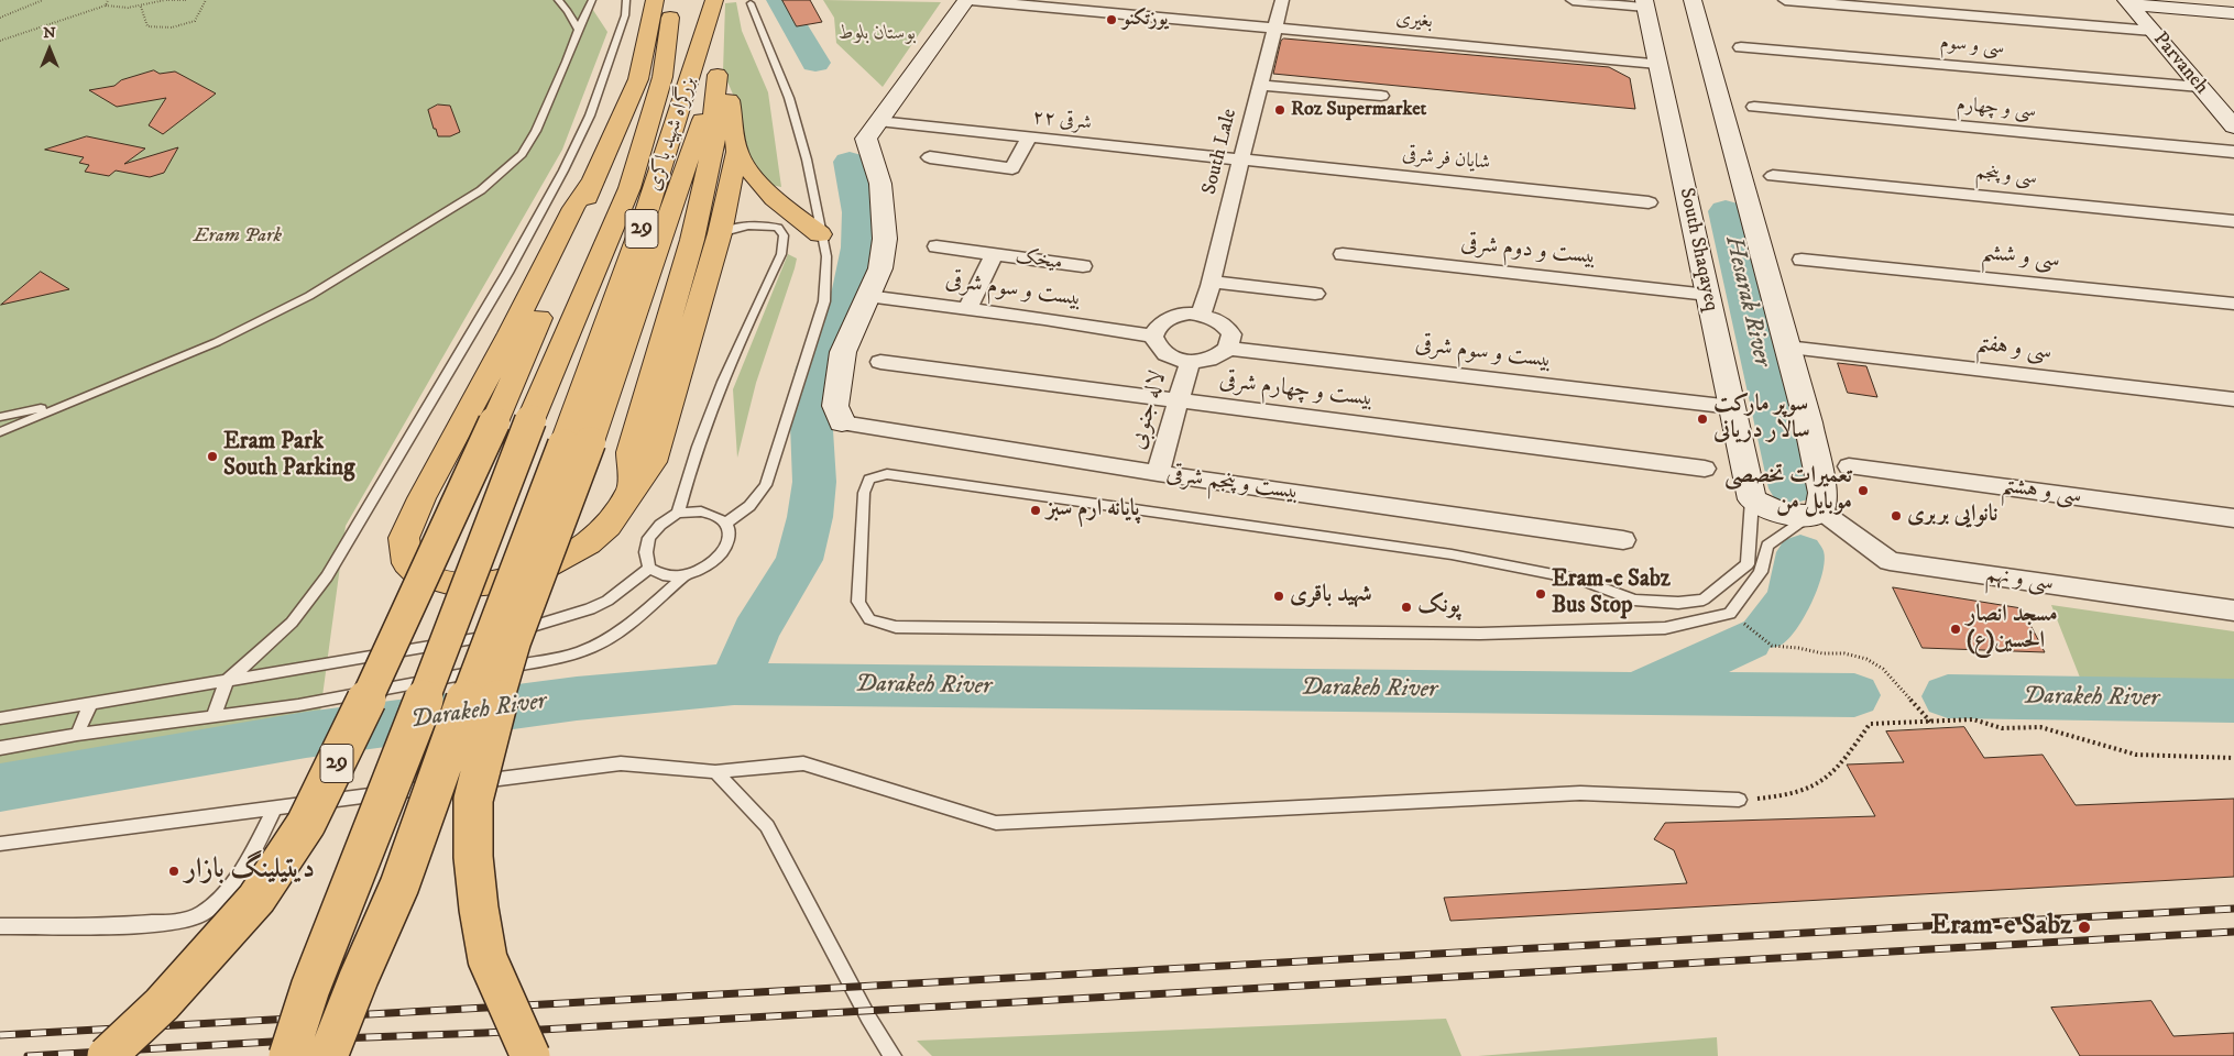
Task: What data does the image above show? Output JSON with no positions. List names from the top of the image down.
{
  "streets": {
    "highway": ["بزرگراه شهید باکری", "29"],
    "main road": ["Parvaneh", "South Shaqayeq"],
    "street": [
      "بغیری",
      "سی و سوم",
      "سی و چهارم",
      "۲۲ شرقی",
      "South Lale",
      "شایان فر شرقی",
      "سی و پنجم",
      "بیست و دوم شرقی",
      "سی و ششم",
      "میخک",
      "بیست و سوم شرقی",
      "سی و هفتم",
      "بیست و چهارم شرقی",
      "لاله جنوبی",
      "بیست و پنجم شرقی",
      "سی و هشتم",
      "سی و نهم"
    ]
  },
  "crossings": [
    ["بغیری", "South Lale"],
    ["بغیری", "South Shaqayeq"],
    ["سی و سوم", "Parvaneh"],
    ["۲۲ شرقی", "South Lale"],
    ["۲۲ شرقی", "شایان فر شرقی"],
    ["بزرگراه شهید باکری", "29"],
    ["South Lale", "شایان فر شرقی"],
    ["South Lale", "بیست و سوم شرقی"],
    ["South Lale", "لاله جنوبی"],
    ["South Shaqayeq", "بیست و دوم شرقی"],
    ["South Shaqayeq", "بیست و سوم شرقی"],
    ["میخک", "بیست و سوم شرقی"],
    ["بیست و سوم شرقی", "لاله جنوبی"],
    ["بیست و چهارم شرقی", "لاله جنوبی"],
    ["لاله جنوبی", "بیست و پنجم شرقی"]
  ],
  "water": ["Hesarak River", "Darakeh River"],
  "parks": ["بوستان بلوط", "Eram Park"],
  "places": [
    "یوزتکنو",
    "Roz Supermarket",
    "سوپر مارکت سالار دریانی",
    "Eram Park South Parking",
    "تعمیرات تخصصی موبایل من",
    "پایانه ارم سبز",
    "نانوایی بربری",
    "Eram-e Sabz Bus Stop",
    "شهید باقری",
    "پونک",
    "مسجد انصار الحسین(ع)",
    "دیتیلینگ بازار",
    "Eram-e Sabz"
  ],
  "north": "top"
}
